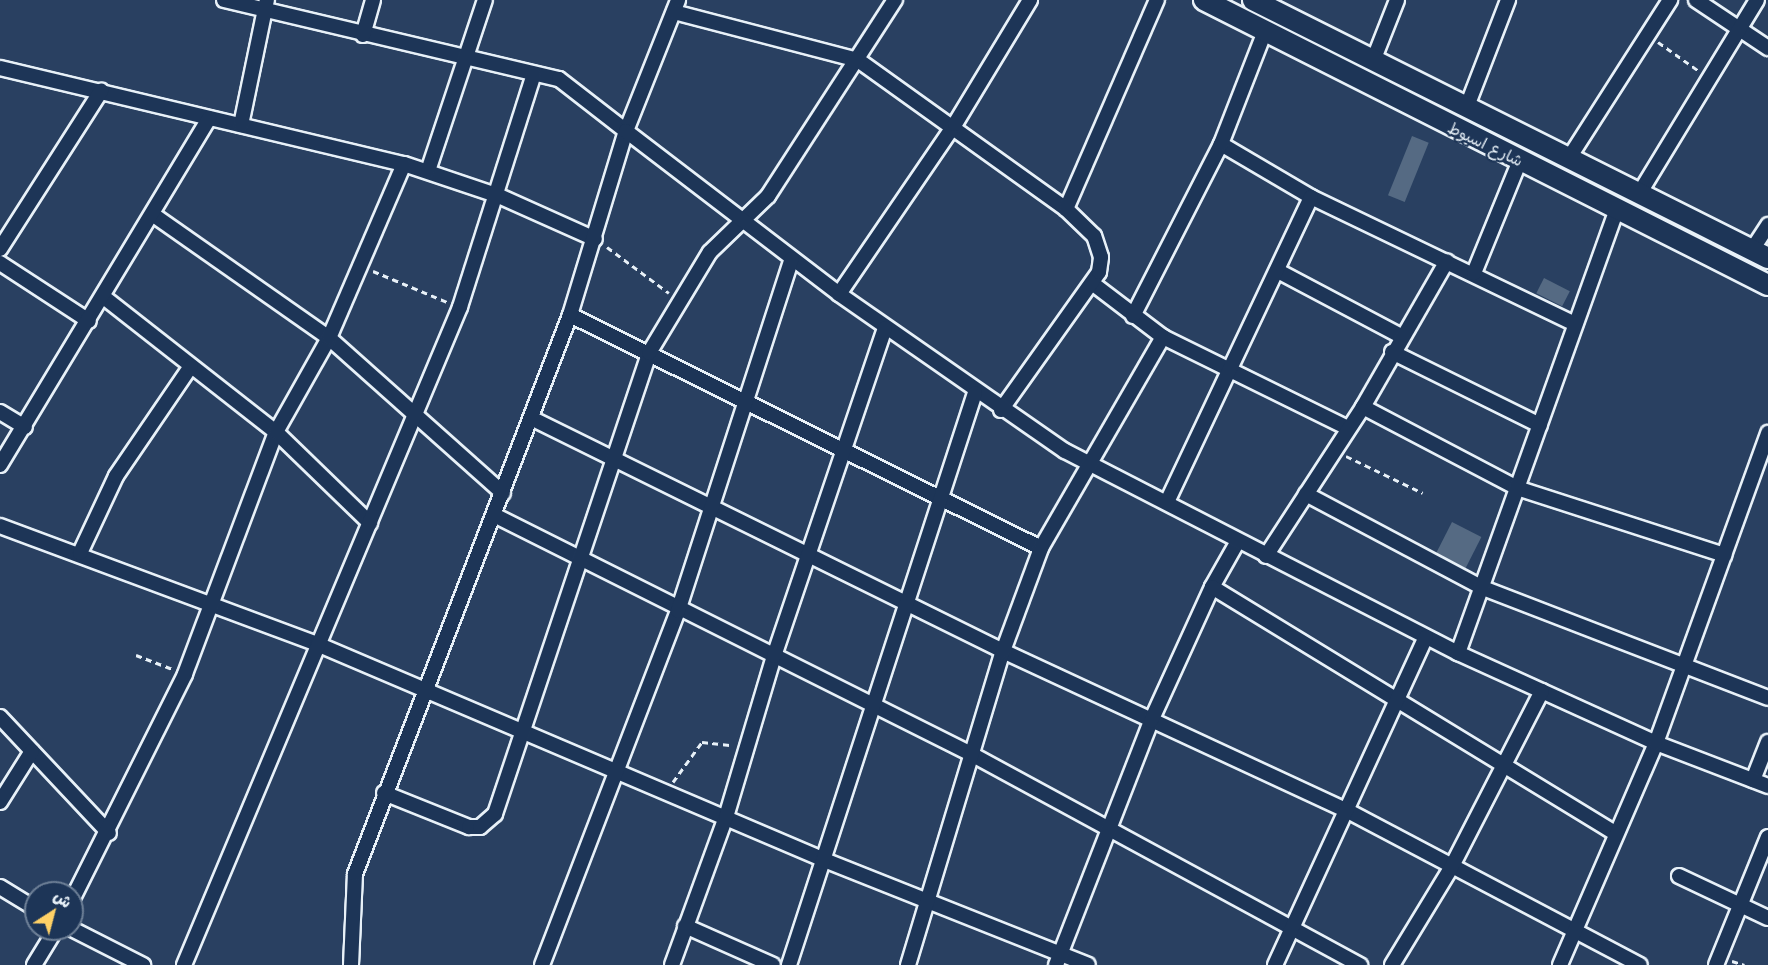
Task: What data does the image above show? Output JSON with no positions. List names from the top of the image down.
{
  "streets": {
    "street": ["شارع اسيوط"]
  },
  "north": "top right"
}
